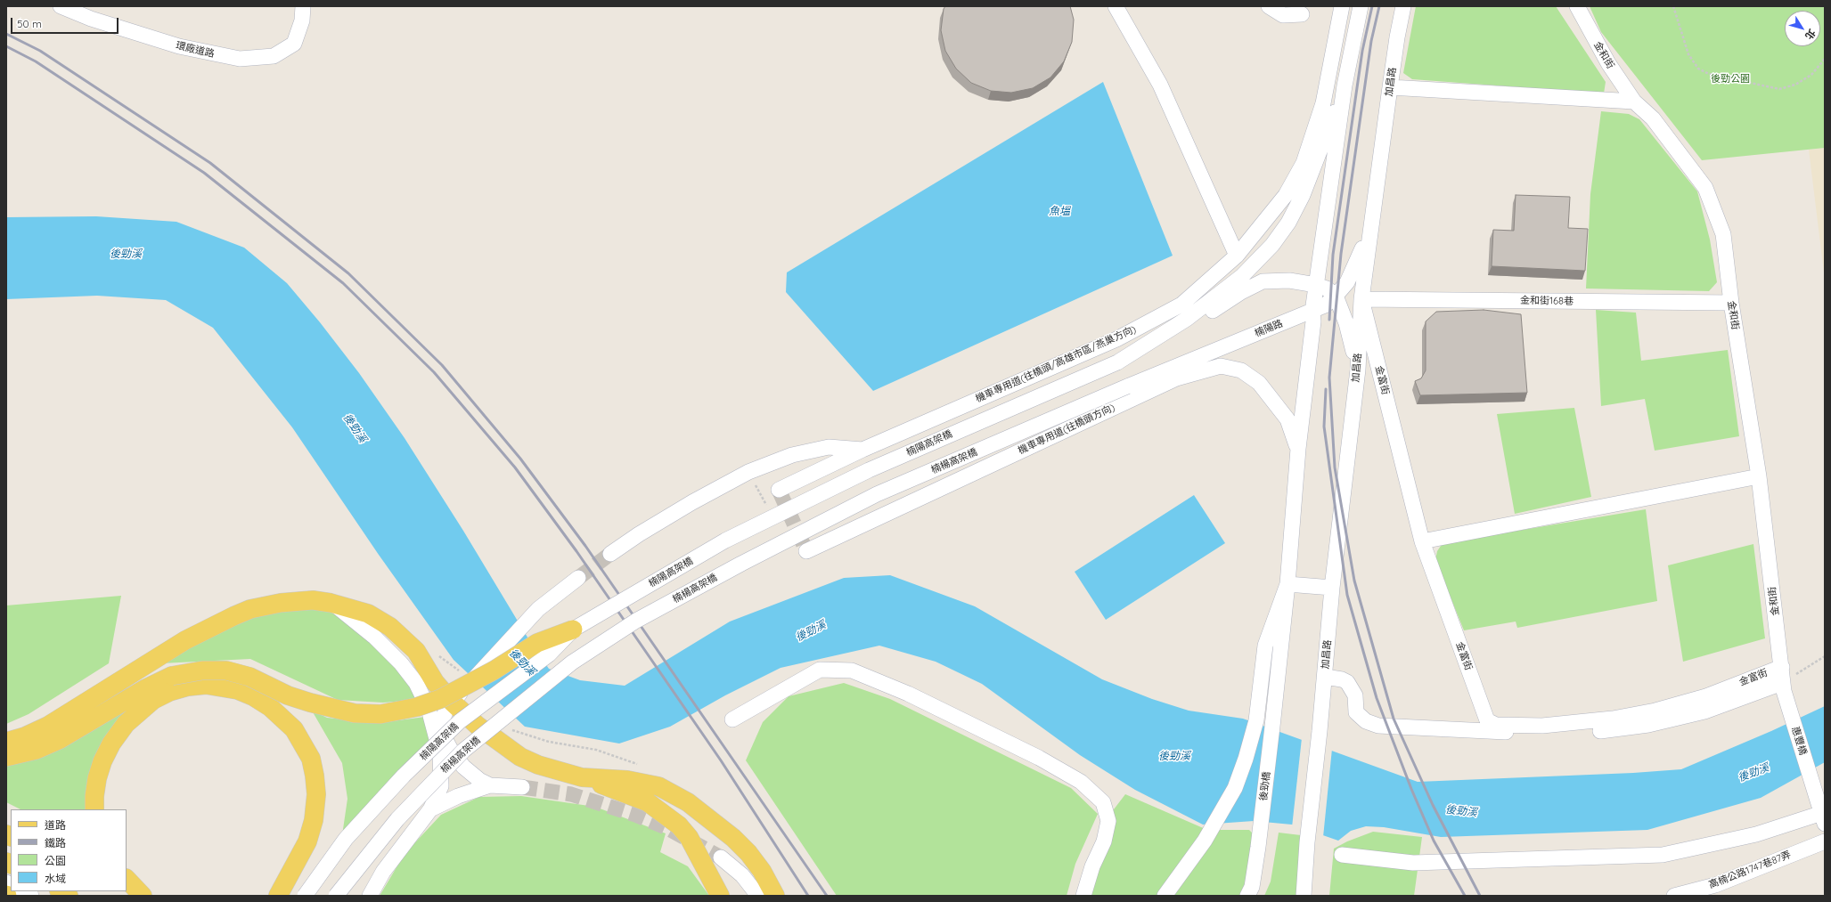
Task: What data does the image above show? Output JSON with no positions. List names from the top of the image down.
{
  "streets": {
    "street": [
      "環廠道路",
      "金和街",
      "加昌路",
      "金和街168巷",
      "楠陽路",
      "機車專用道(往橋頭/高雄市區/燕巢方向)",
      "金富街",
      "機車專用道(往橋頭方向)",
      "楠陽高架橋",
      "楠楊高架橋",
      "惠豐橋",
      "後勁橋",
      "高楠公路1747巷87弄"
    ]
  },
  "crossings": [
    ["金和街", "金和街168巷"],
    ["金和街", "金富街"],
    ["金和街", "惠豐橋"],
    ["加昌路", "金和街168巷"],
    ["加昌路", "楠陽路"],
    ["加昌路", "金富街"],
    ["金和街168巷", "金富街"],
    ["楠陽路", "楠楊高架橋"],
    ["金富街", "惠豐橋"]
  ],
  "water": ["魚塭", "後勁溪"],
  "parks": ["後勁公園"],
  "legend": [
    "道路",
    "鐵路",
    "公園",
    "水域"
  ],
  "scale_bar": "50 m",
  "north": "bottom right"
}
